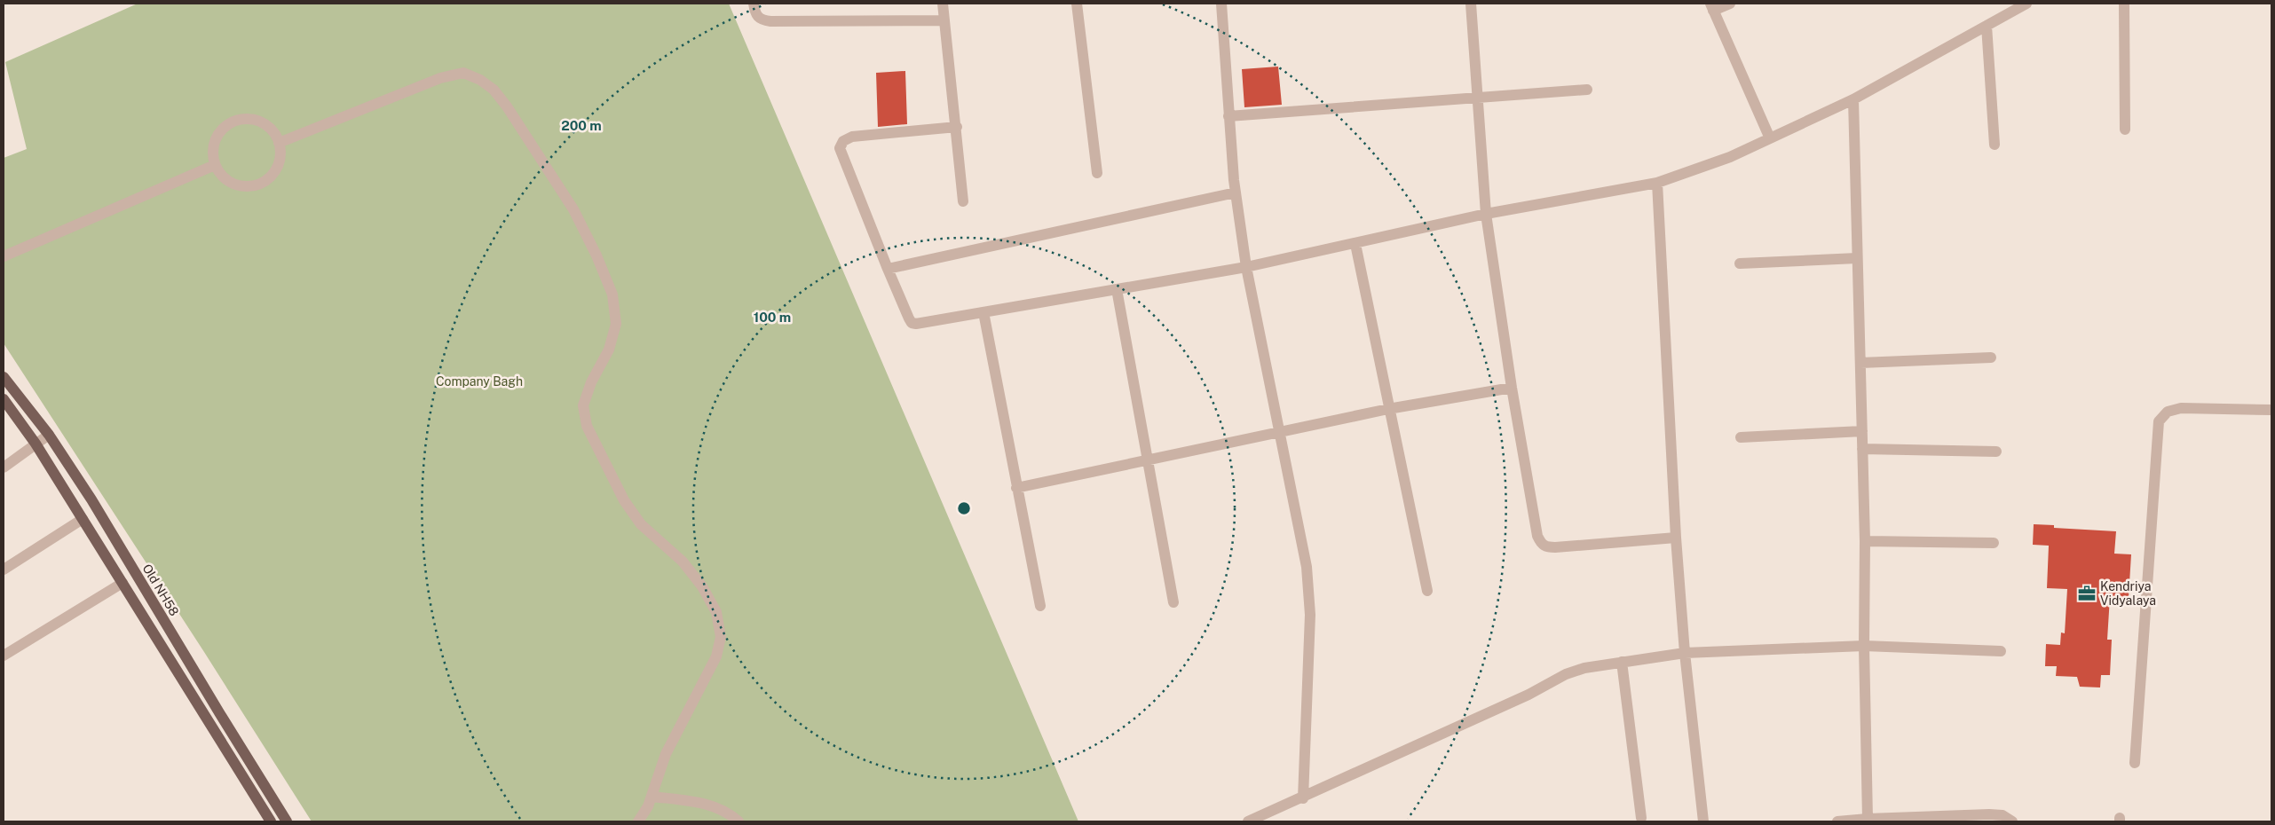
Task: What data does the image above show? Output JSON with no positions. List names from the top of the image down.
{
  "streets": {
    "main road": ["Old NH58"]
  },
  "parks": ["Company Bagh"],
  "places": {
    "office": ["Kendriya Vidyalaya"]
  },
  "rings": ["200 m", "100 m"]
}
